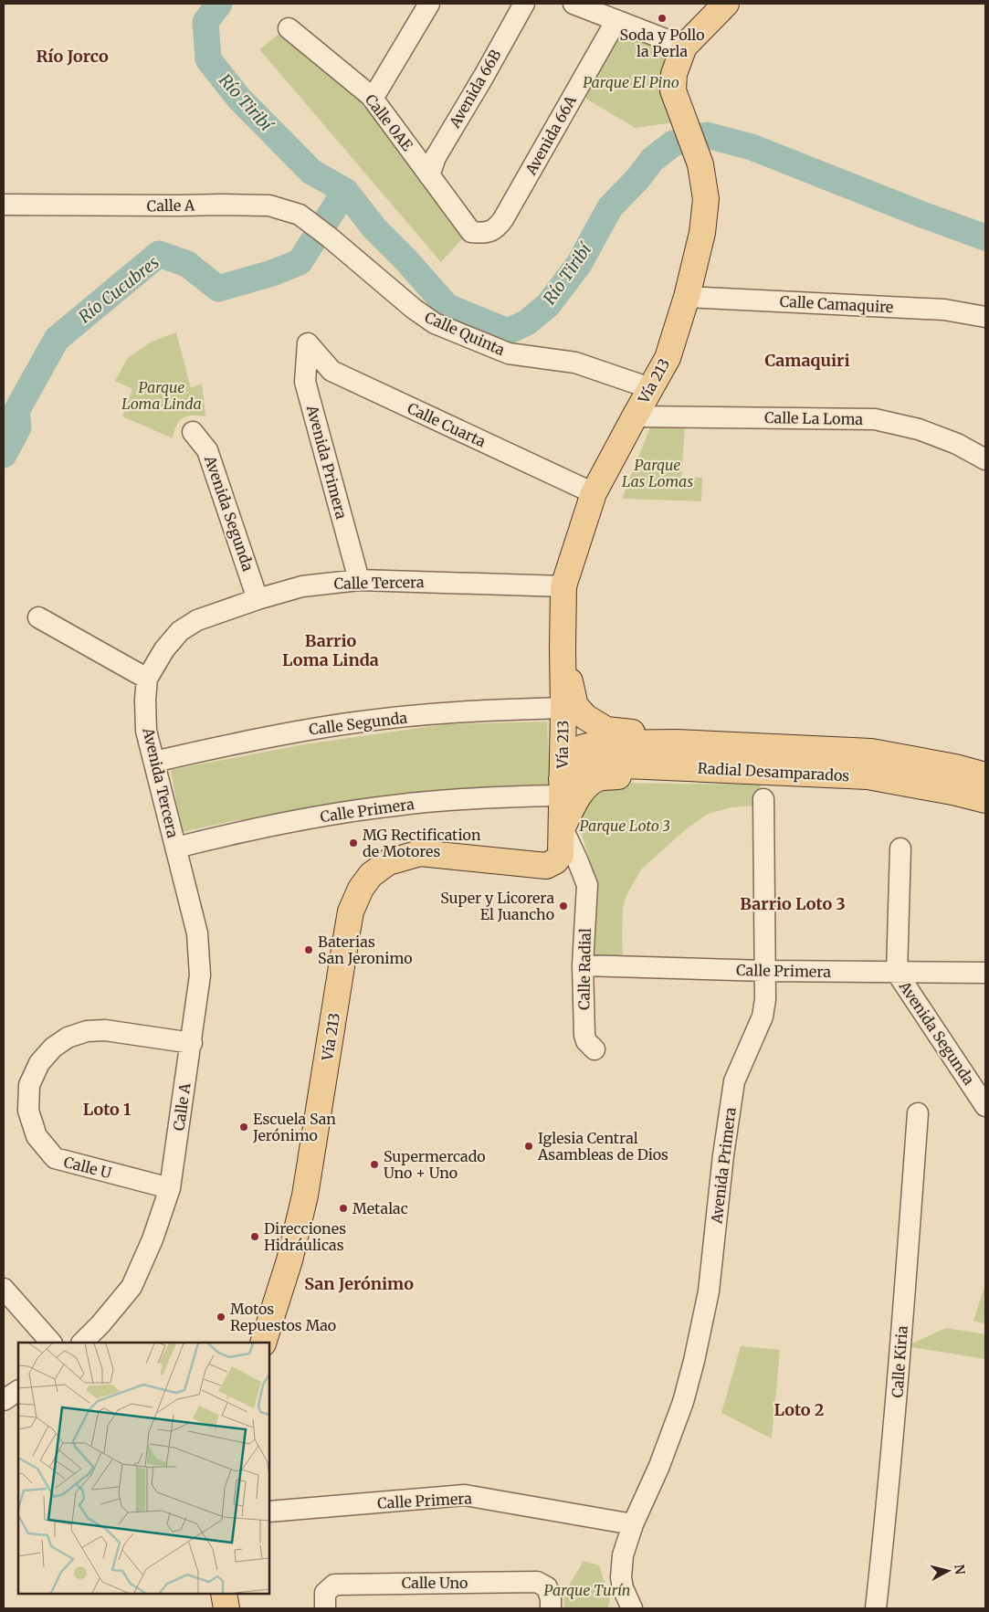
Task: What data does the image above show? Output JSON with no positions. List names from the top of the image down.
{
  "streets": {
    "main road": ["Vía 213", "Radial Desamparados"],
    "street": [
      "Avenida 66B",
      "Calle 0AE",
      "Avenida 66A",
      "Calle A",
      "Calle Camaquire",
      "Calle Quinta",
      "Calle La Loma",
      "Calle Cuarta",
      "Avenida Primera",
      "Avenida Segunda",
      "Calle Tercera",
      "Calle Segunda",
      "Avenida Tercera",
      "Calle Primera",
      "Calle Radial",
      "Calle U",
      "Calle Kiria",
      "Calle Uno"
    ]
  },
  "crossings": [
    ["Avenida 66B", "Calle 0AE"],
    ["Calle 0AE", "Avenida 66A"],
    ["Calle A", "Calle Quinta"],
    ["Calle A", "Avenida Tercera"],
    ["Calle A", "Calle Primera"],
    ["Calle A", "Calle U"],
    ["Calle Camaquire", "Vía 213"],
    ["Calle Quinta", "Vía 213"],
    ["Vía 213", "Calle La Loma"],
    ["Vía 213", "Calle Cuarta"],
    ["Vía 213", "Calle Tercera"],
    ["Vía 213", "Calle Segunda"],
    ["Vía 213", "Radial Desamparados"],
    ["Vía 213", "Calle Primera"],
    ["Vía 213", "Calle Radial"],
    ["Calle Cuarta", "Avenida Primera"],
    ["Avenida Primera", "Calle Tercera"],
    ["Avenida Primera", "Calle Primera"],
    ["Avenida Segunda", "Calle Tercera"],
    ["Avenida Segunda", "Calle Primera"],
    ["Calle Tercera", "Avenida Tercera"],
    ["Calle Segunda", "Avenida Tercera"],
    ["Radial Desamparados", "Calle Primera"],
    ["Avenida Tercera", "Calle Primera"],
    ["Calle Primera", "Calle Radial"]
  ],
  "districts": [
    "Río Jorco",
    "Camaquiri",
    "Barrio Loma Linda",
    "Barrio Loto 3",
    "Loto 1",
    "San Jerónimo",
    "Loto 2"
  ],
  "water": ["Río Tiribí", "Río Cucubres"],
  "parks": [
    "Parque El Pino",
    "Parque Loma Linda",
    "Parque Las Lomas",
    "Parque Loto 3",
    "Parque Turín"
  ],
  "places": [
    "Soda y Pollo la Perla",
    "MG Rectification de Motores",
    "Super y Licorera El Juancho",
    "Baterias San Jeronimo",
    "Escuela San Jerónimo",
    "Iglesia Central Asambleas de Dios",
    "Supermercado Uno + Uno",
    "Metalac",
    "Direcciones Hidráulicas",
    "Motos Repuestos Mao"
  ],
  "north": "right"
}
